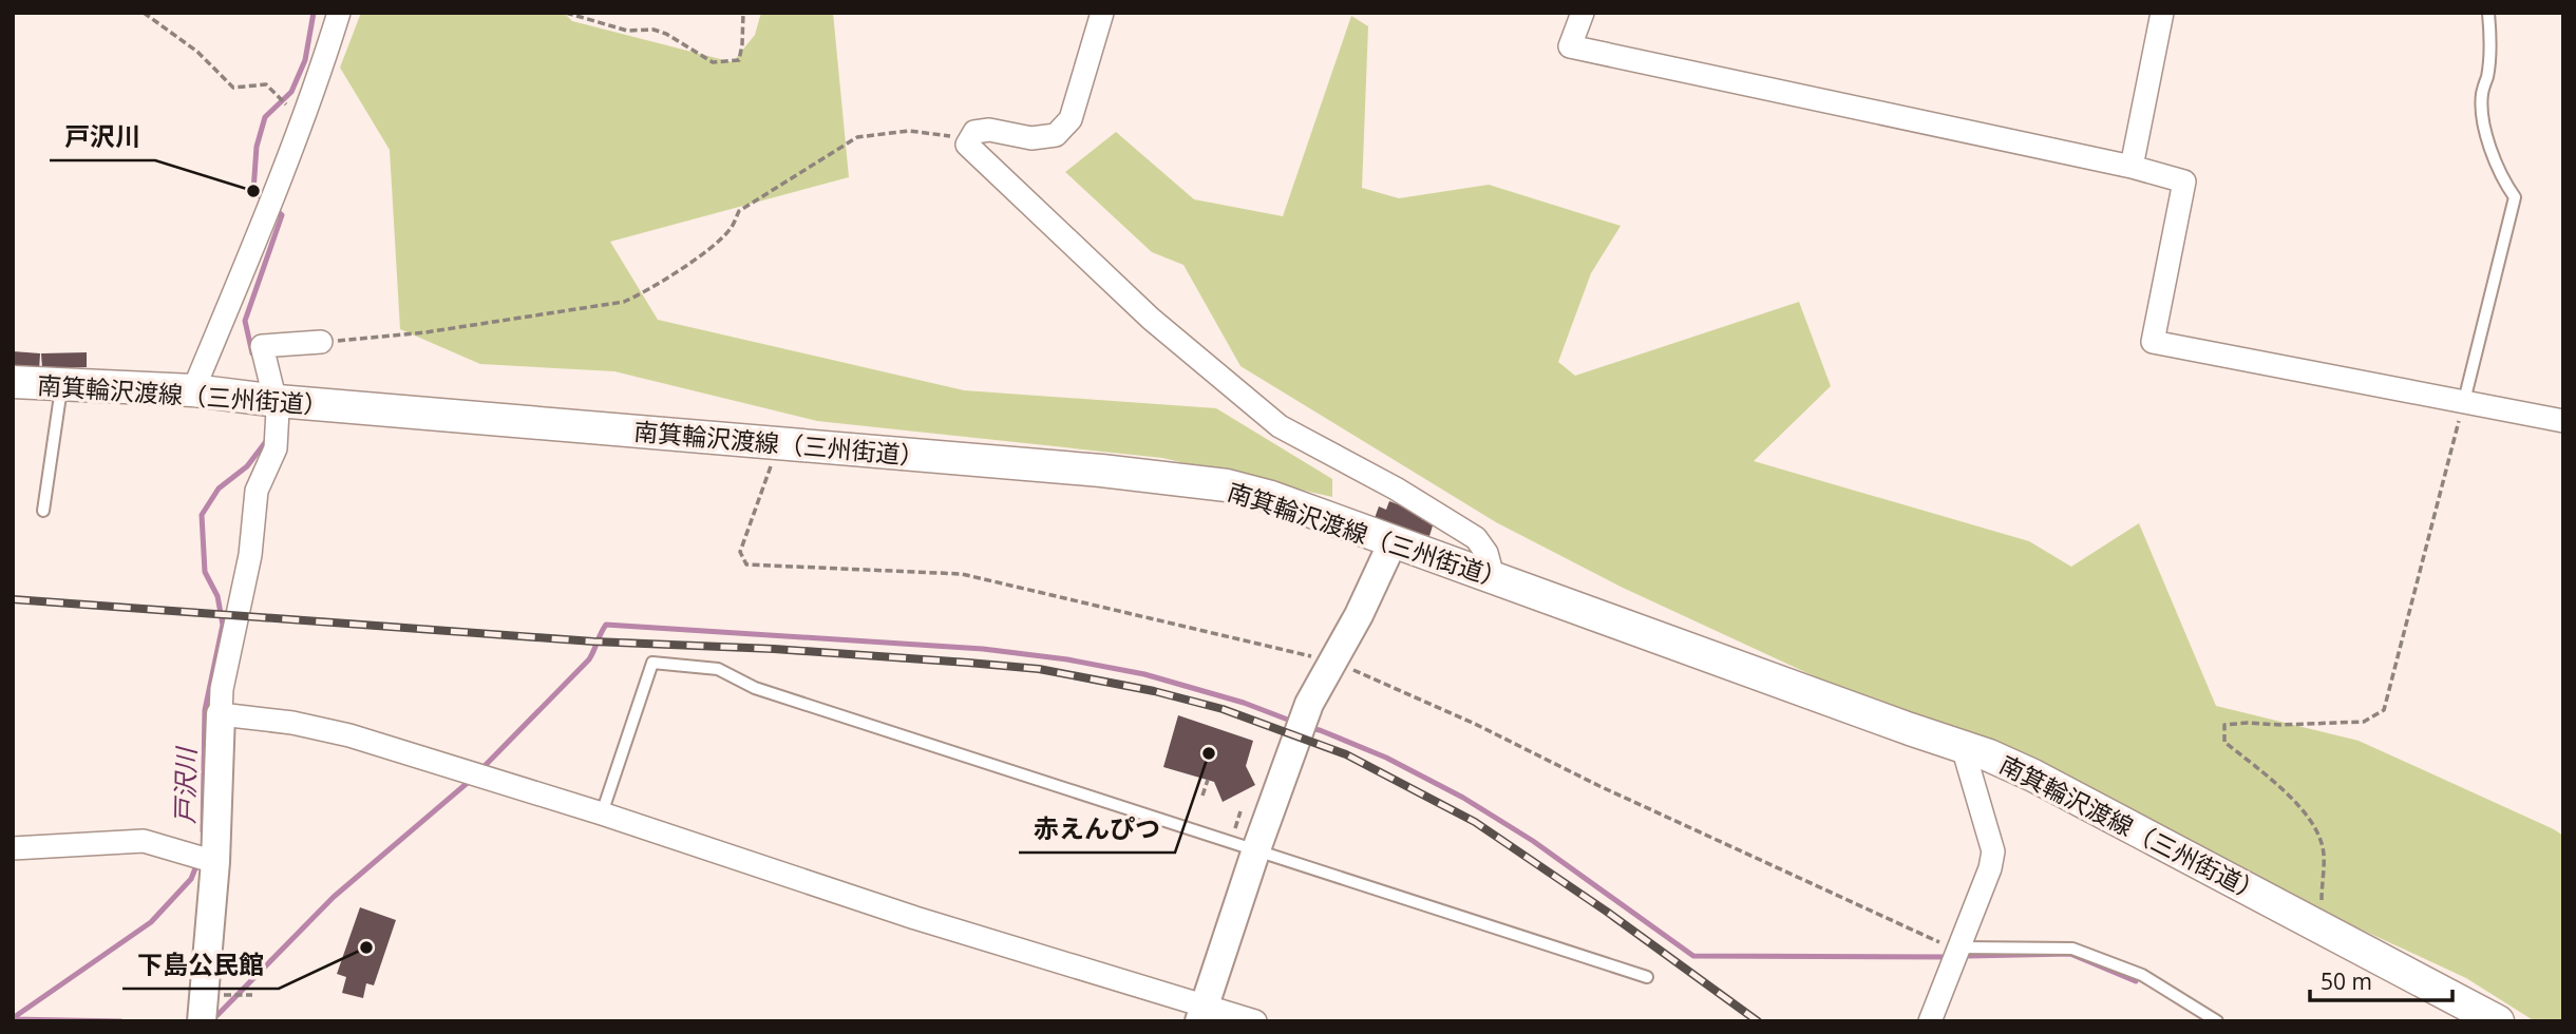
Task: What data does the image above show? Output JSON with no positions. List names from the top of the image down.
{
  "streets": {
    "main road": ["南箕輪沢渡線（三州街道）"]
  },
  "water": ["戸沢川"],
  "places": ["戸沢川", "赤えんぴつ", "下島公民館"],
  "scale_bar": "50 m"
}
